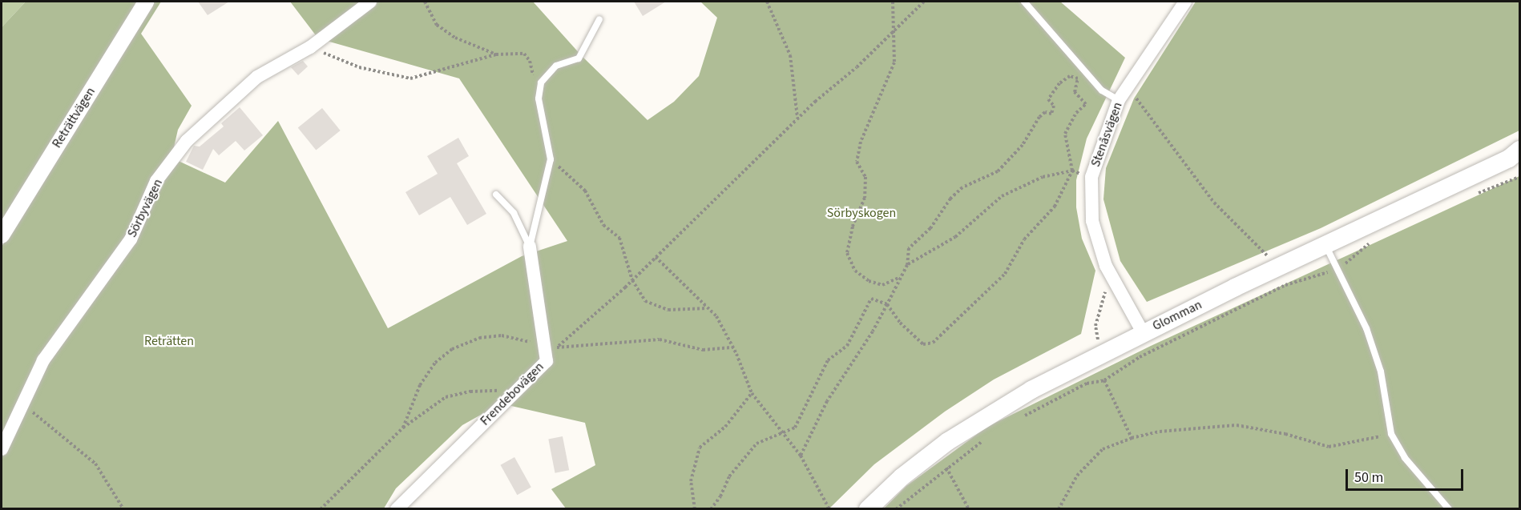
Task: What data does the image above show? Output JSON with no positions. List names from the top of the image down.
{
  "streets": {
    "main road": ["Glomman"],
    "street": [
      "Reträttvägen",
      "Stenåsvägen",
      "Sörbyvägen",
      "Frendebovägen"
    ]
  },
  "crossings": [
    ["Stenåsvägen", "Glomman"]
  ],
  "parks": ["Sörbyskogen", "Reträtten"],
  "scale_bar": "50 m"
}
